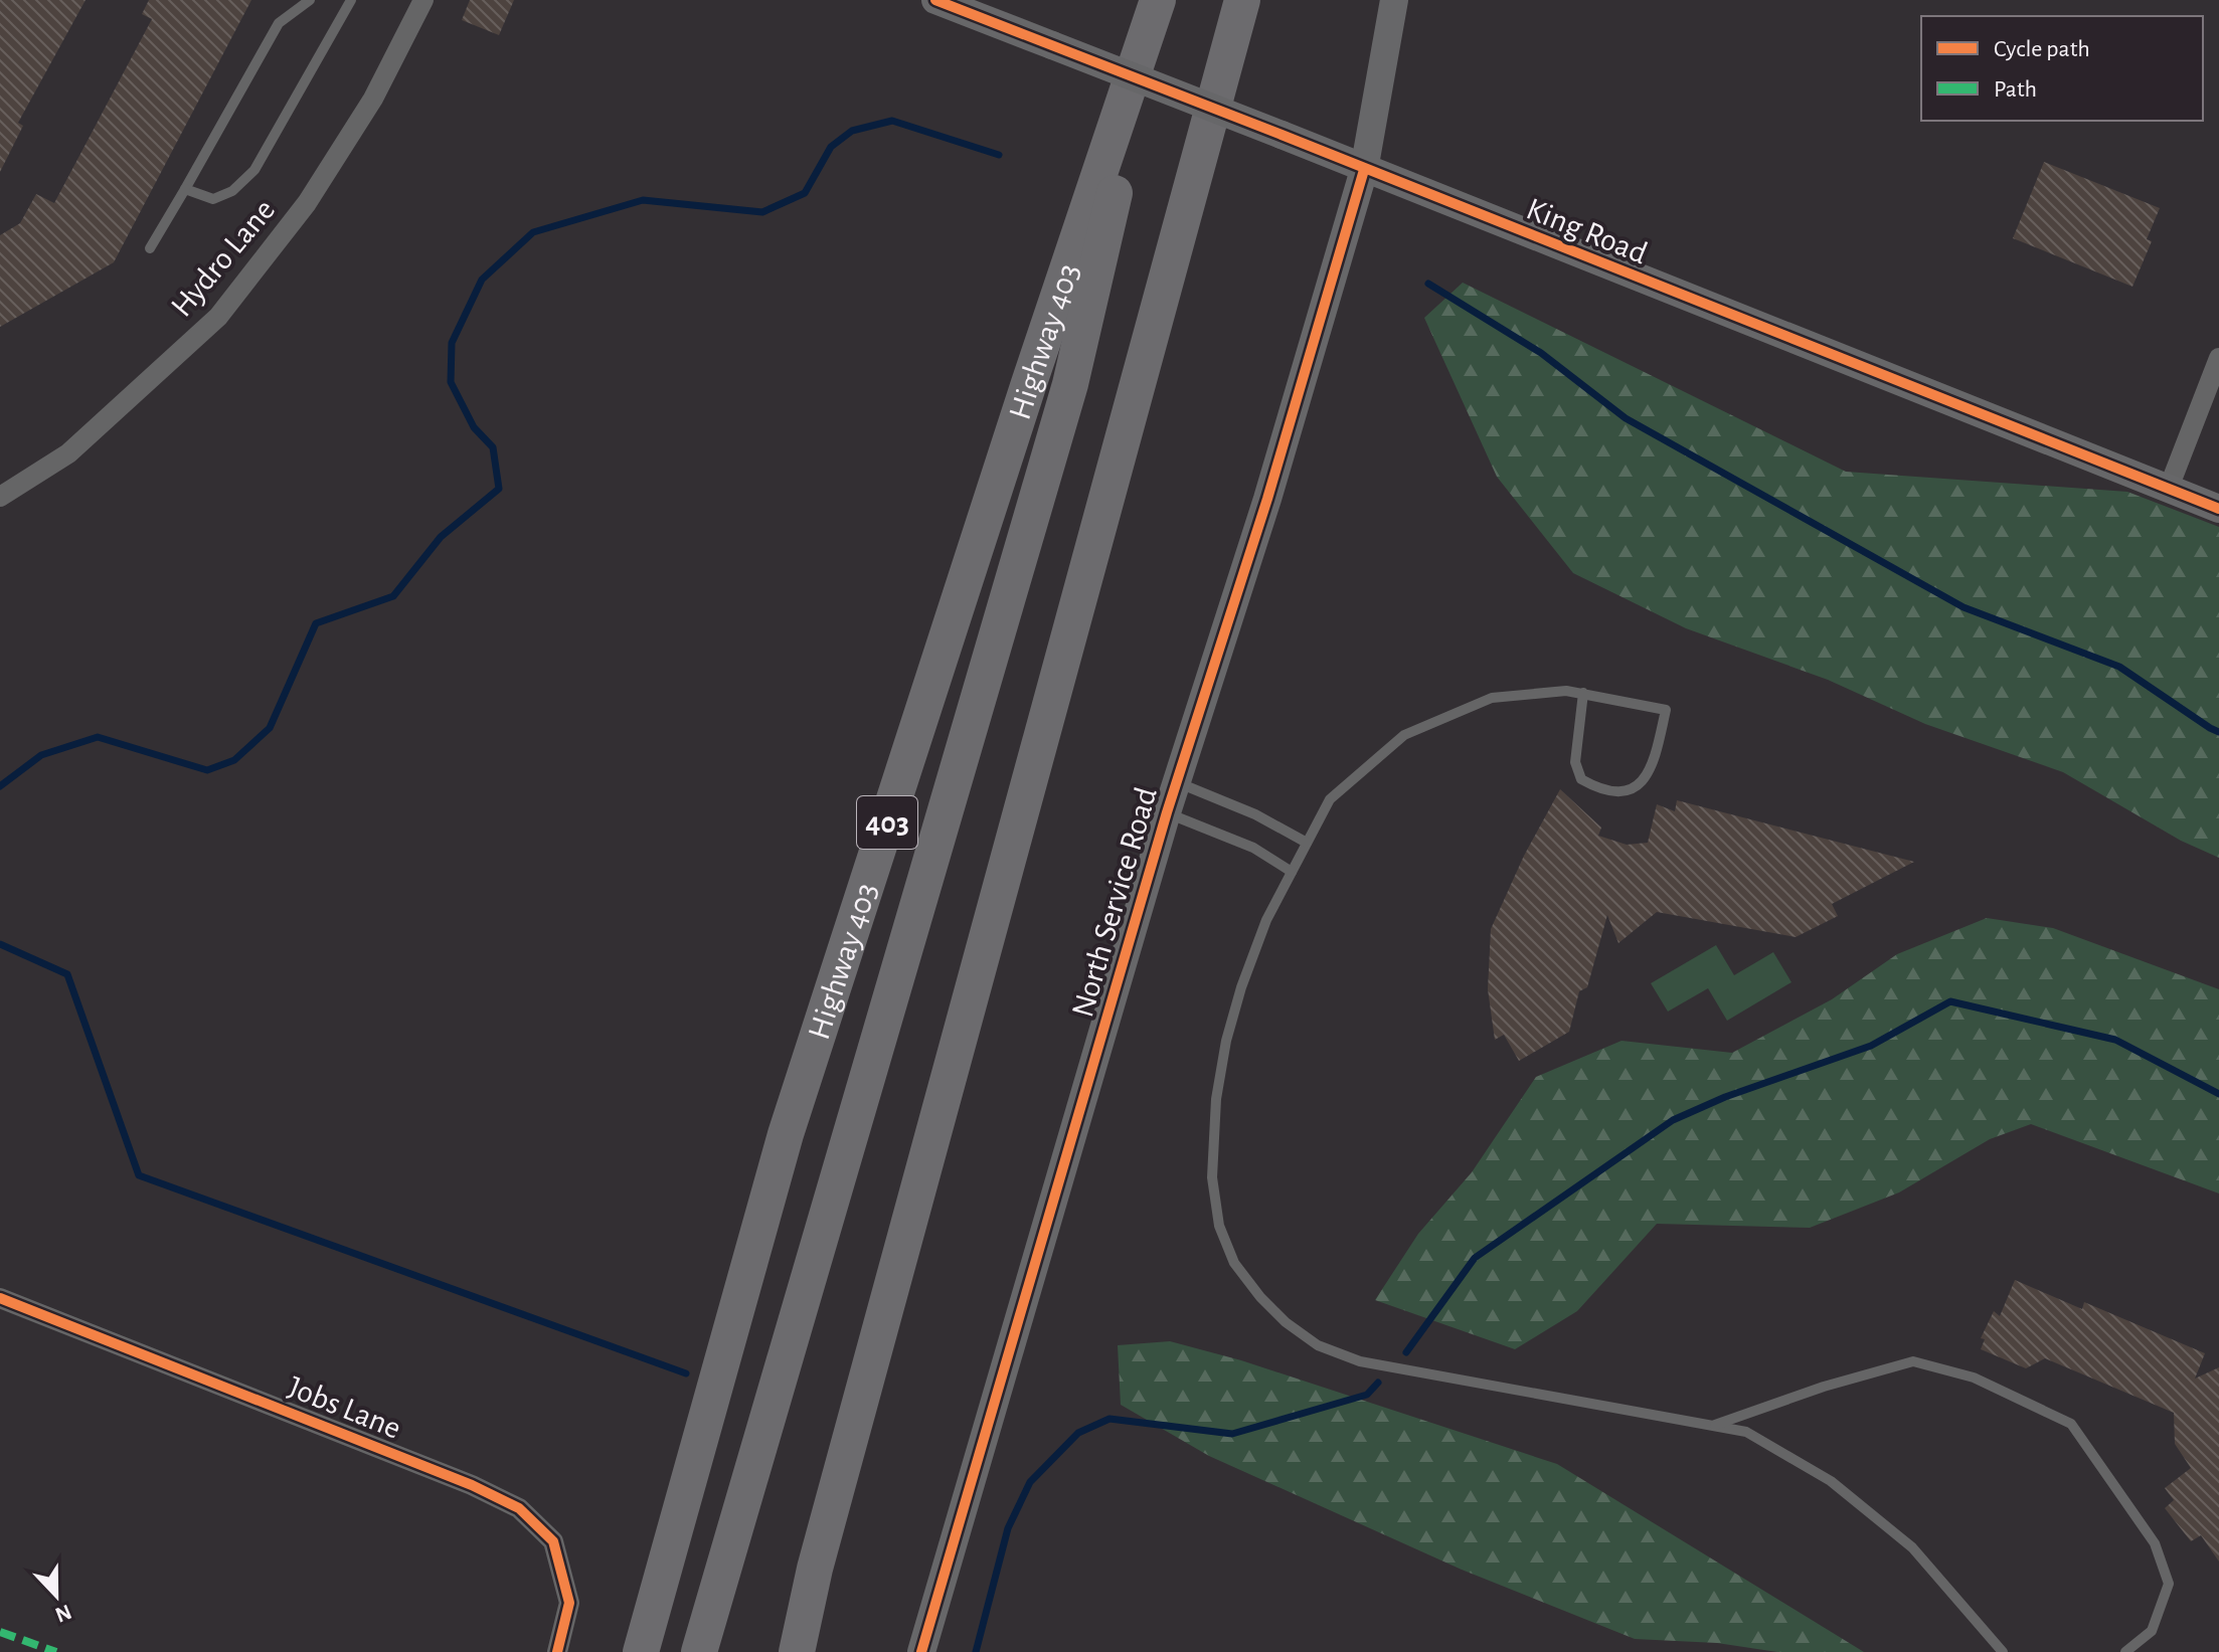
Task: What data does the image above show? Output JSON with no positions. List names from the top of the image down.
{
  "streets": {
    "highway": ["Highway 403", "403"],
    "street": [
      "King Road",
      "Hydro Lane",
      "North Service Road",
      "Jobs Lane"
    ]
  },
  "crossings": [
    ["King Road", "North Service Road"]
  ],
  "legend": ["Cycle path", "Path"],
  "north": "bottom"
}
